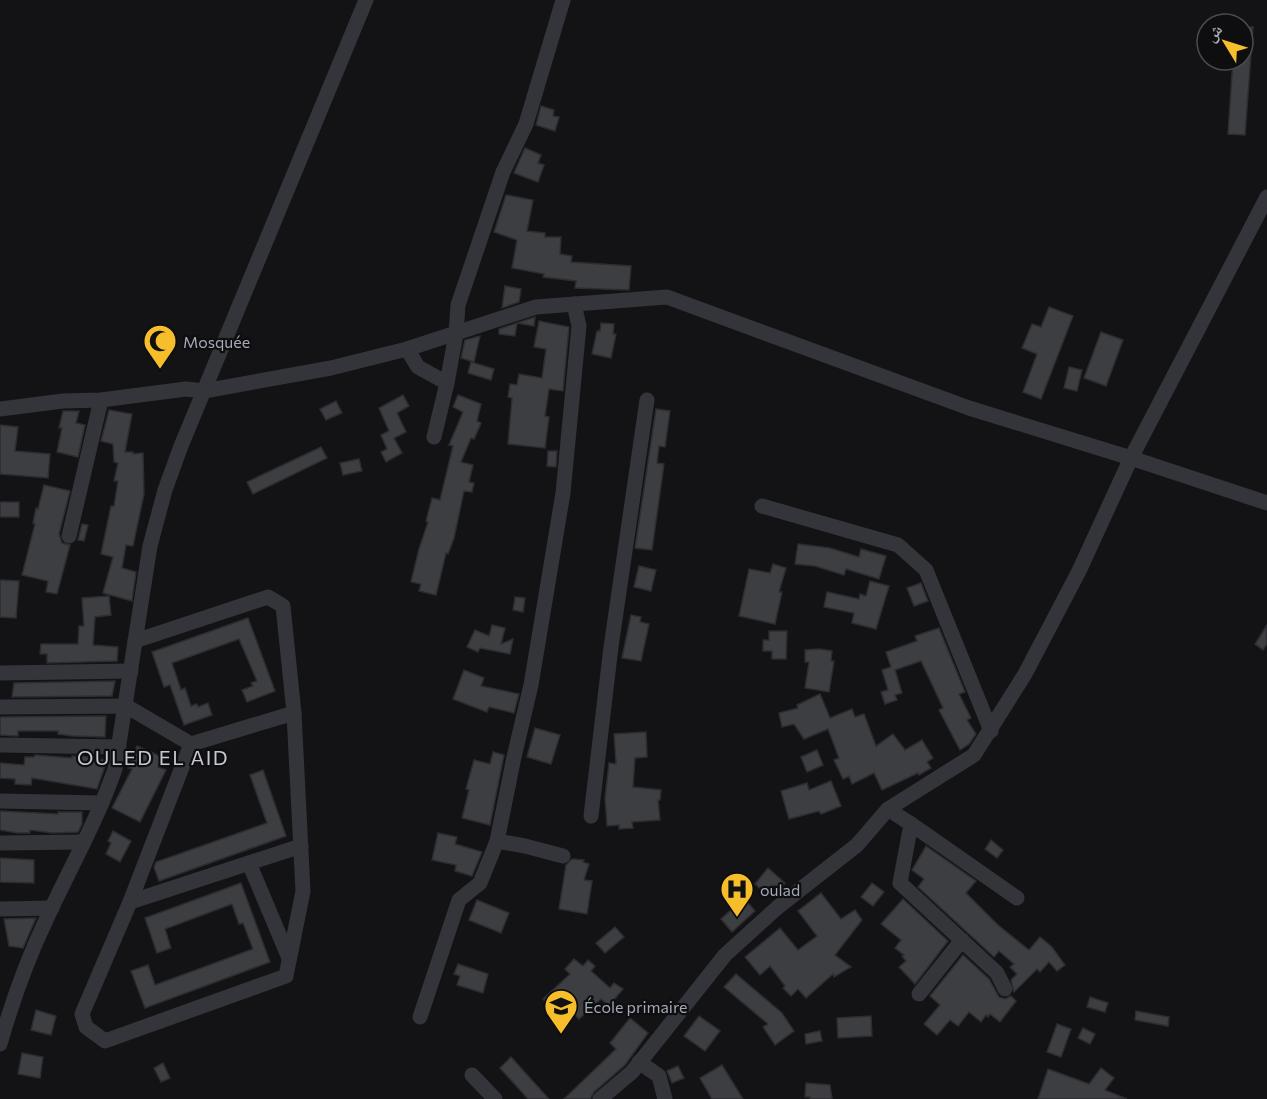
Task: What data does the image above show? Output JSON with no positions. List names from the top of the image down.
{
  "districts": ["OULED EL AID"],
  "places": {
    "mosque": ["Mosquée"],
    "hospital": ["oulad"],
    "school or university": ["École primaire"]
  },
  "north": "top left"
}
